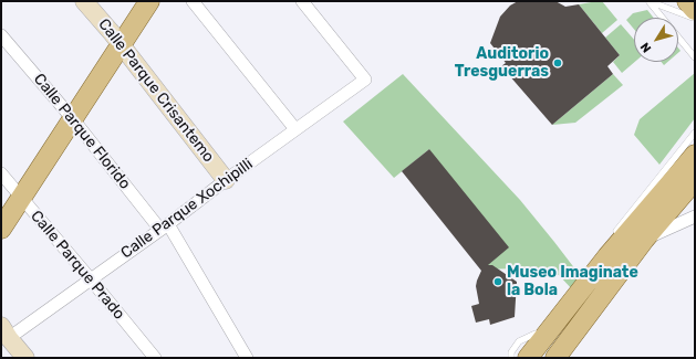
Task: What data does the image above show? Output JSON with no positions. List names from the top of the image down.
{
  "streets": {
    "main road": ["Calle Parque Crisantemo"],
    "street": ["Calle Parque Florido", "Calle Parque Xochipilli", "Calle Parque Prado"]
  },
  "crossings": [
    ["Calle Parque Crisantemo", "Calle Parque Xochipilli"],
    ["Calle Parque Florido", "Calle Parque Xochipilli"],
    ["Calle Parque Xochipilli", "Calle Parque Prado"]
  ],
  "places": ["Auditorio Tresguerras", "Museo Imaginate la Bola"],
  "north": "bottom left"
}
